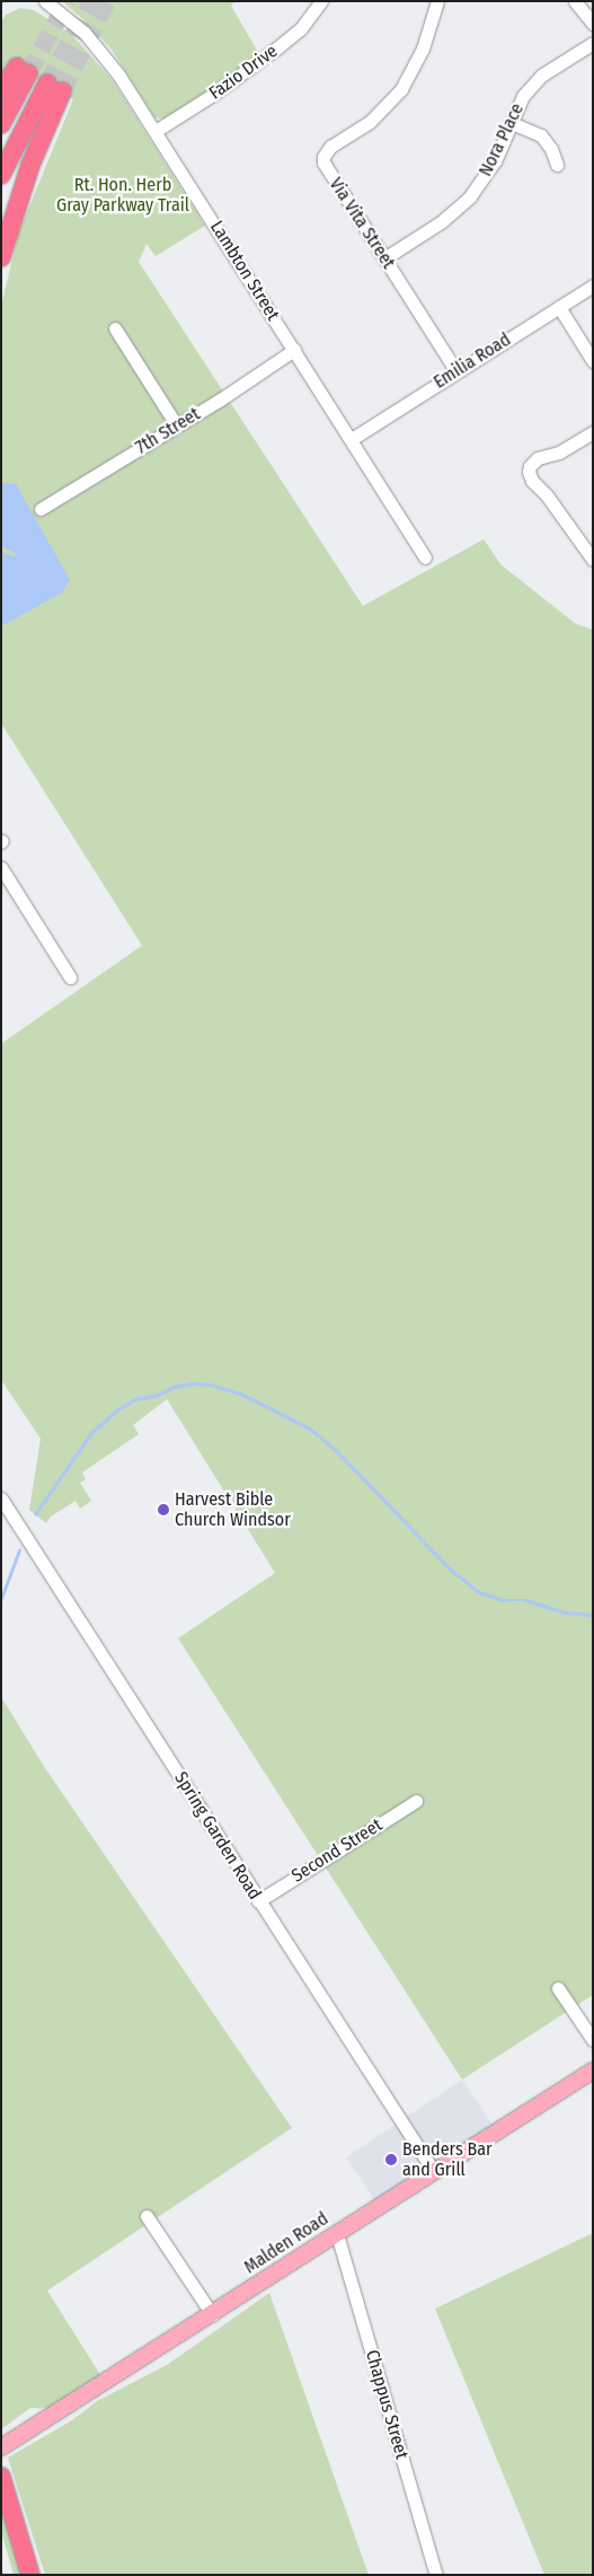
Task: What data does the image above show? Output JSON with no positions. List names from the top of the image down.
{
  "streets": {
    "main road": ["Malden Road"],
    "street": [
      "Fazio Drive",
      "Nora Place",
      "Via Vita Street",
      "Lambton Street",
      "Emilia Road",
      "7th Street",
      "Spring Garden Road",
      "Second Street",
      "Chappus Street"
    ]
  },
  "crossings": [
    ["Fazio Drive", "Lambton Street"],
    ["Nora Place", "Via Vita Street"],
    ["Via Vita Street", "Emilia Road"],
    ["Lambton Street", "Emilia Road"],
    ["Lambton Street", "7th Street"],
    ["Spring Garden Road", "Second Street"],
    ["Spring Garden Road", "Malden Road"],
    ["Malden Road", "Chappus Street"]
  ],
  "parks": ["Rt. Hon. Herb Gray Parkway Trail"],
  "places": ["Harvest Bible Church Windsor", "Benders Bar and Grill"]
}
